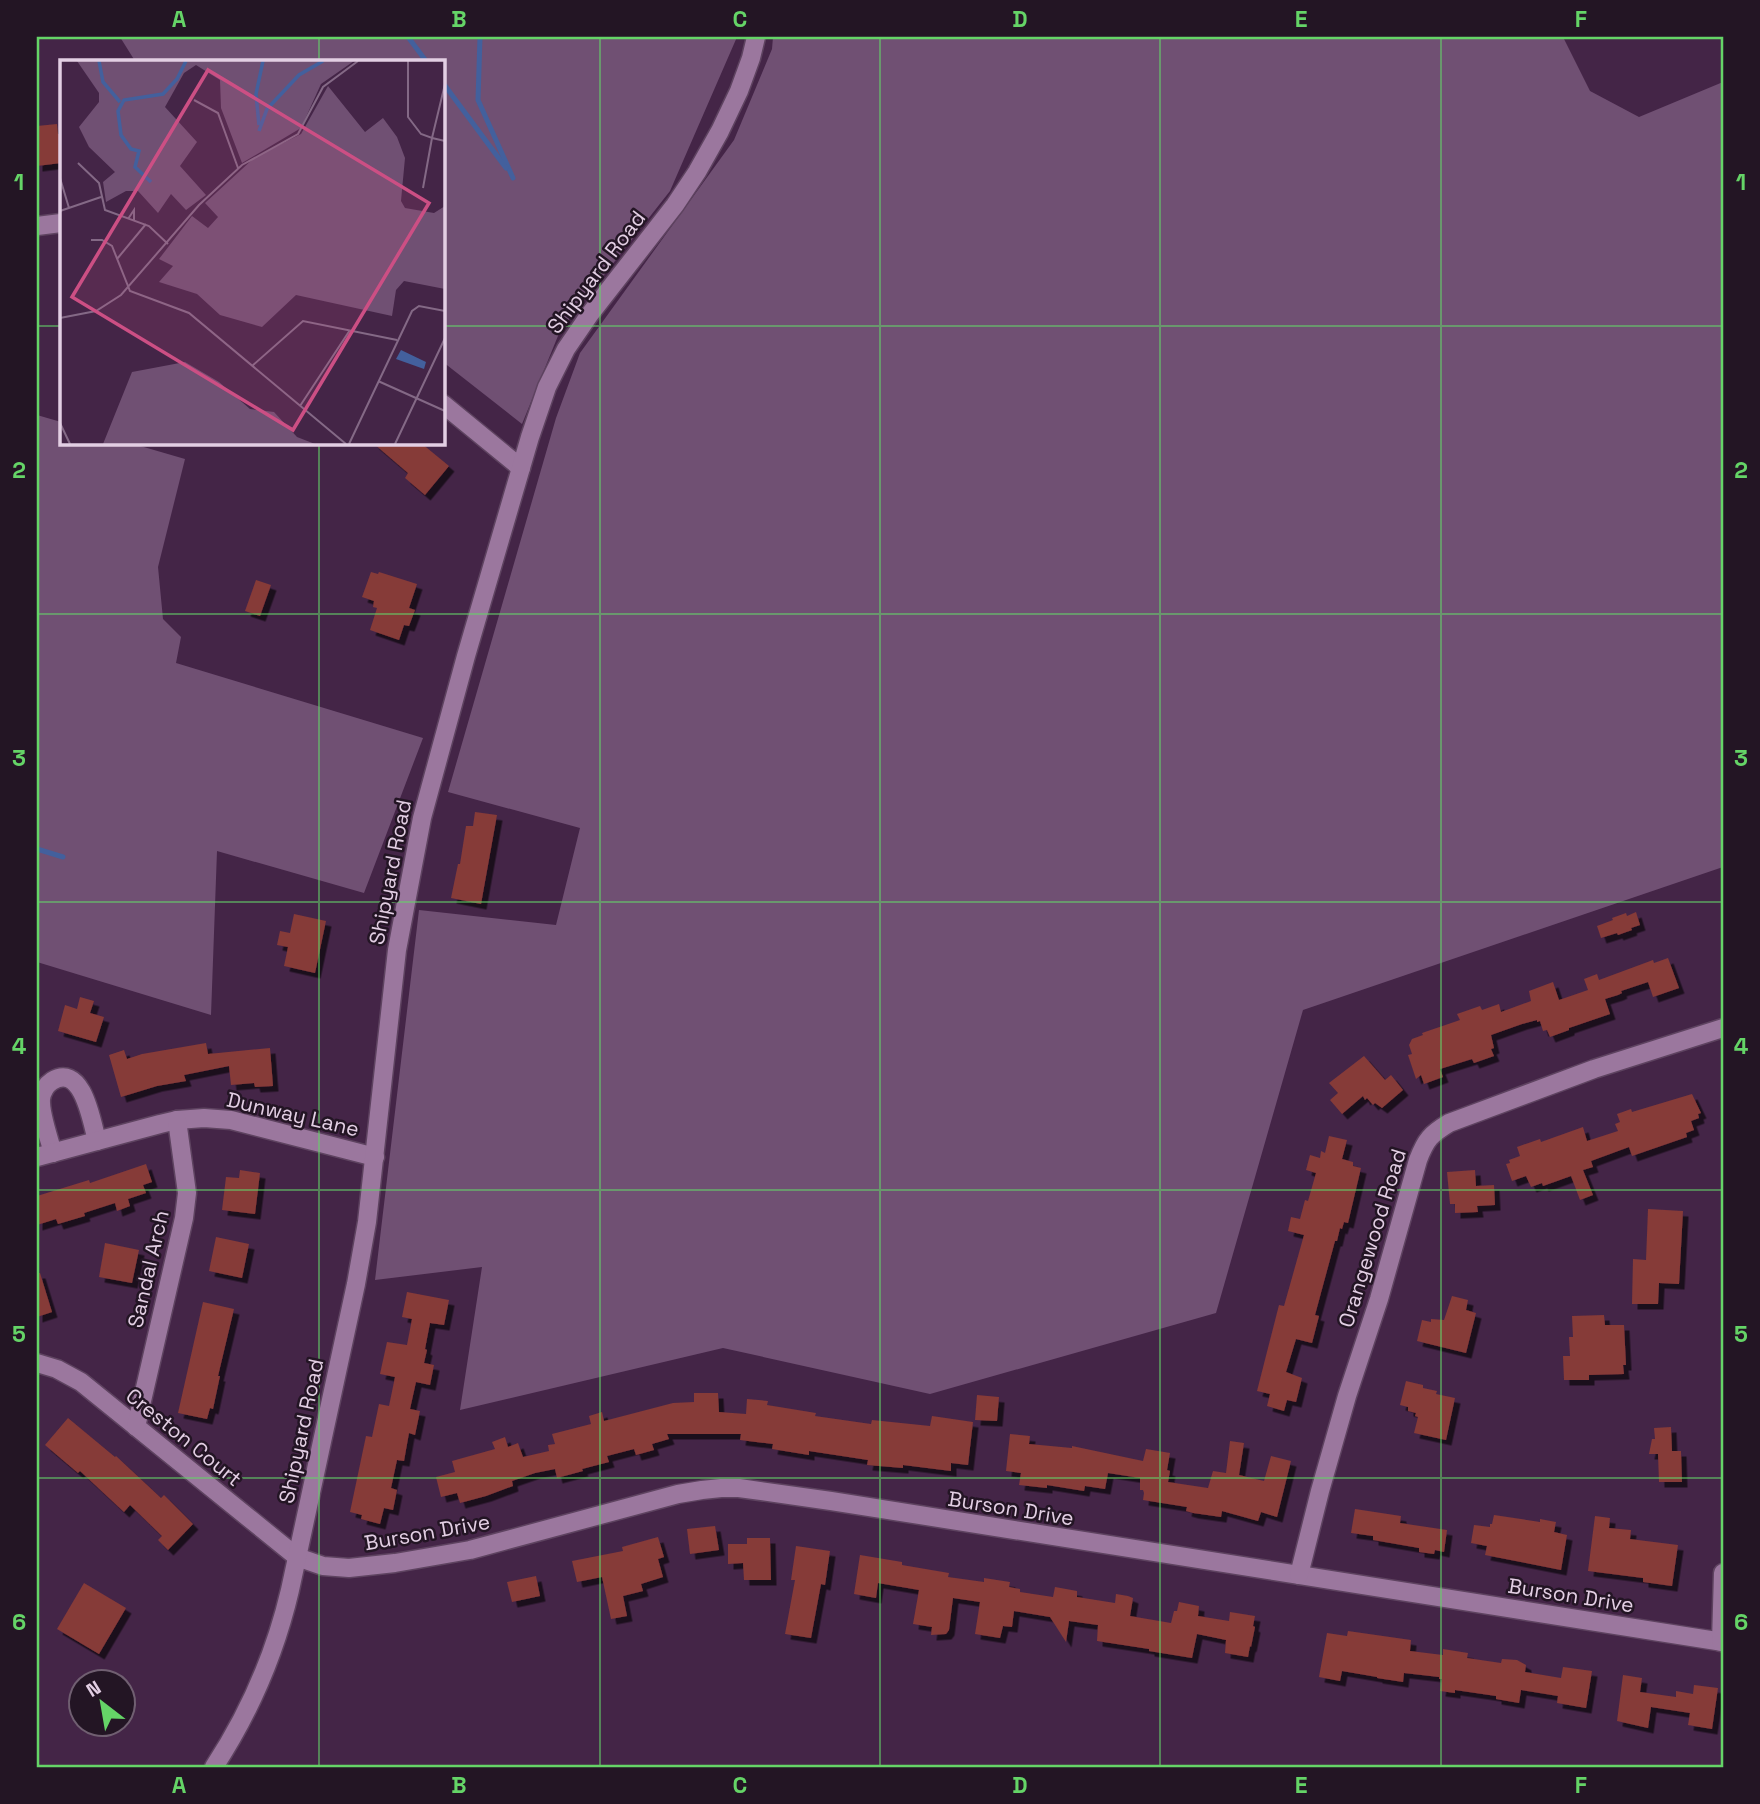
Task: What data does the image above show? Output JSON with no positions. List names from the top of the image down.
{
  "streets": {
    "street": [
      "Shipyard Road",
      "Dunway Lane",
      "Orangewood Road",
      "Sandal Arch",
      "Creston Court",
      "Burson Drive"
    ]
  },
  "crossings": [
    ["Shipyard Road", "Dunway Lane"],
    ["Shipyard Road", "Creston Court"],
    ["Shipyard Road", "Burson Drive"],
    ["Dunway Lane", "Sandal Arch"],
    ["Orangewood Road", "Burson Drive"],
    ["Sandal Arch", "Creston Court"],
    ["Creston Court", "Burson Drive"]
  ],
  "north": "top left",
  "grid": {
    "columns": [
      "A",
      "B",
      "C",
      "D",
      "E",
      "F"
    ],
    "rows": [
      "1",
      "2",
      "3",
      "4",
      "5",
      "6"
    ]
  }
}
